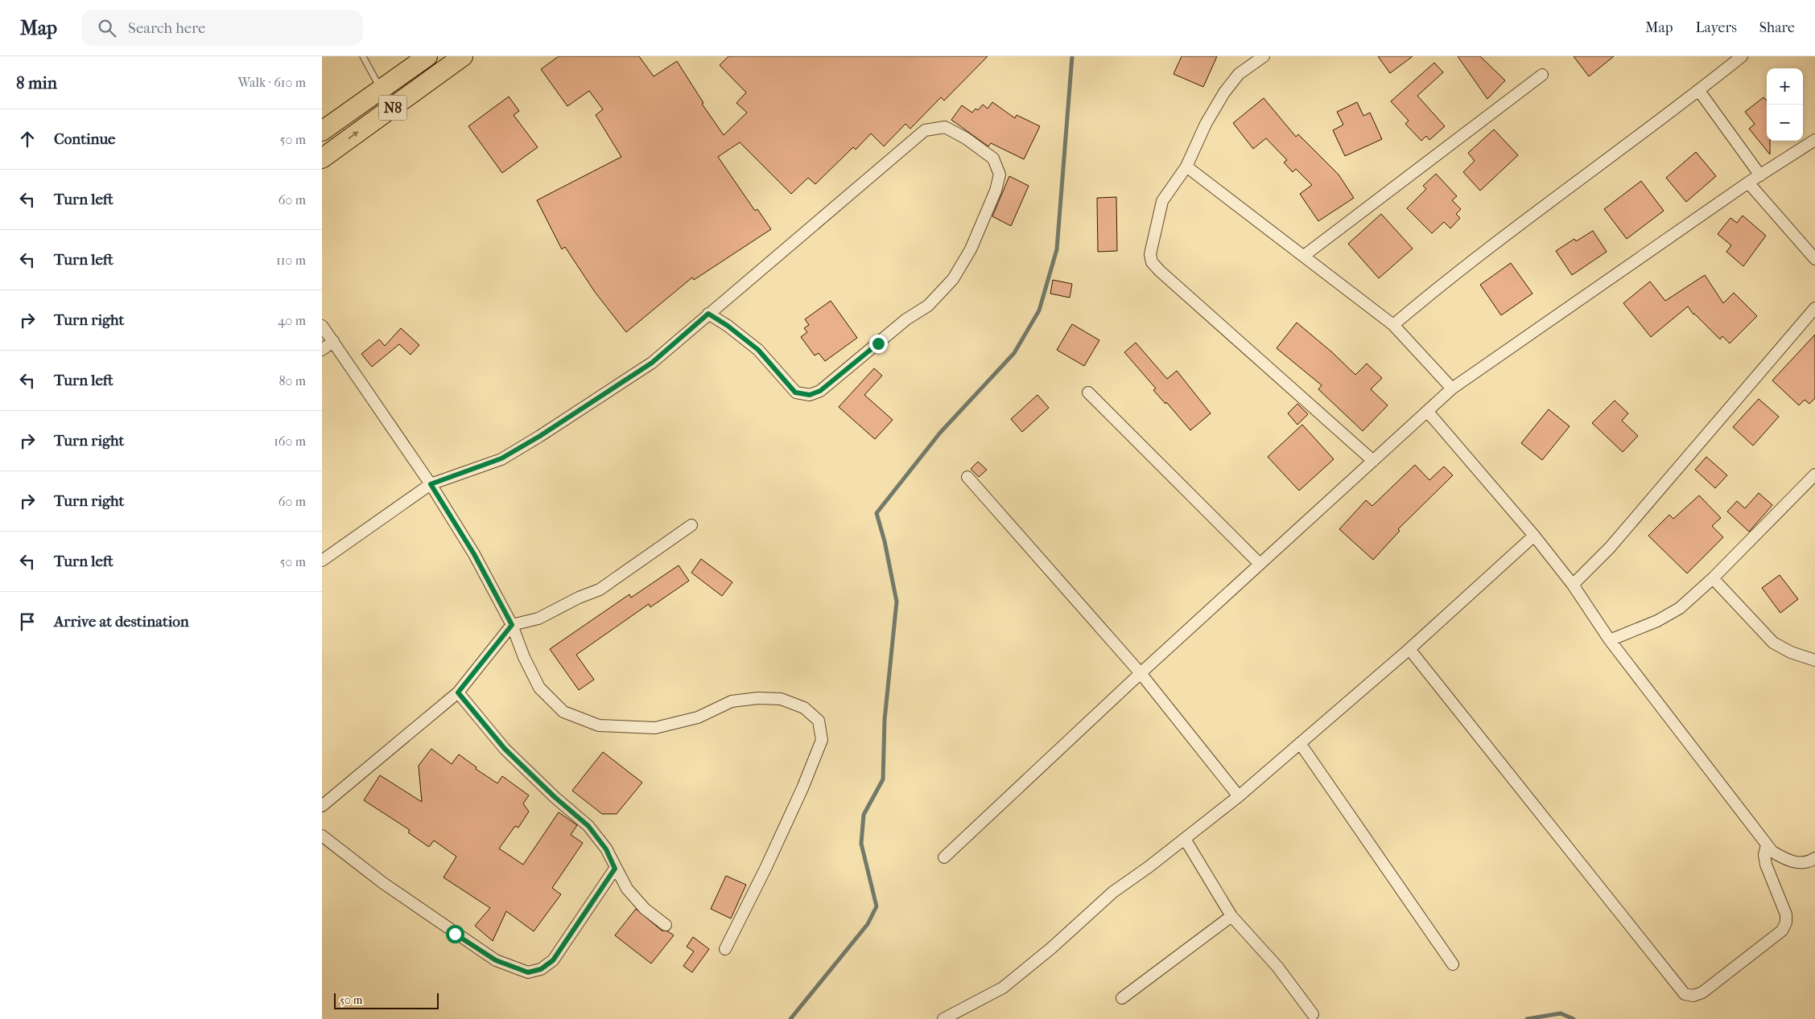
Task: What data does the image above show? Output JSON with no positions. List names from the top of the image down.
{
  "streets": {
    "highway": ["N8"]
  },
  "scale_bar": "50 m",
  "page": {
    "header": "Map",
    "search": "Search here",
    "nav": ["Map", "Layers", "Share"],
    "heading": ["8 min", "Walk · 610 m"],
    "map_buttons": ["+", "−"],
    "list": [
      ["Continue", "50 m"],
      ["Turn left", "60 m"],
      ["Turn left", "110 m"],
      ["Turn right", "40 m"],
      ["Turn left", "80 m"],
      ["Turn right", "160 m"],
      ["Turn right", "60 m"],
      ["Turn left", "50 m"],
      "Arrive at destination"
    ],
    "scale": "50 m"
  }
}
